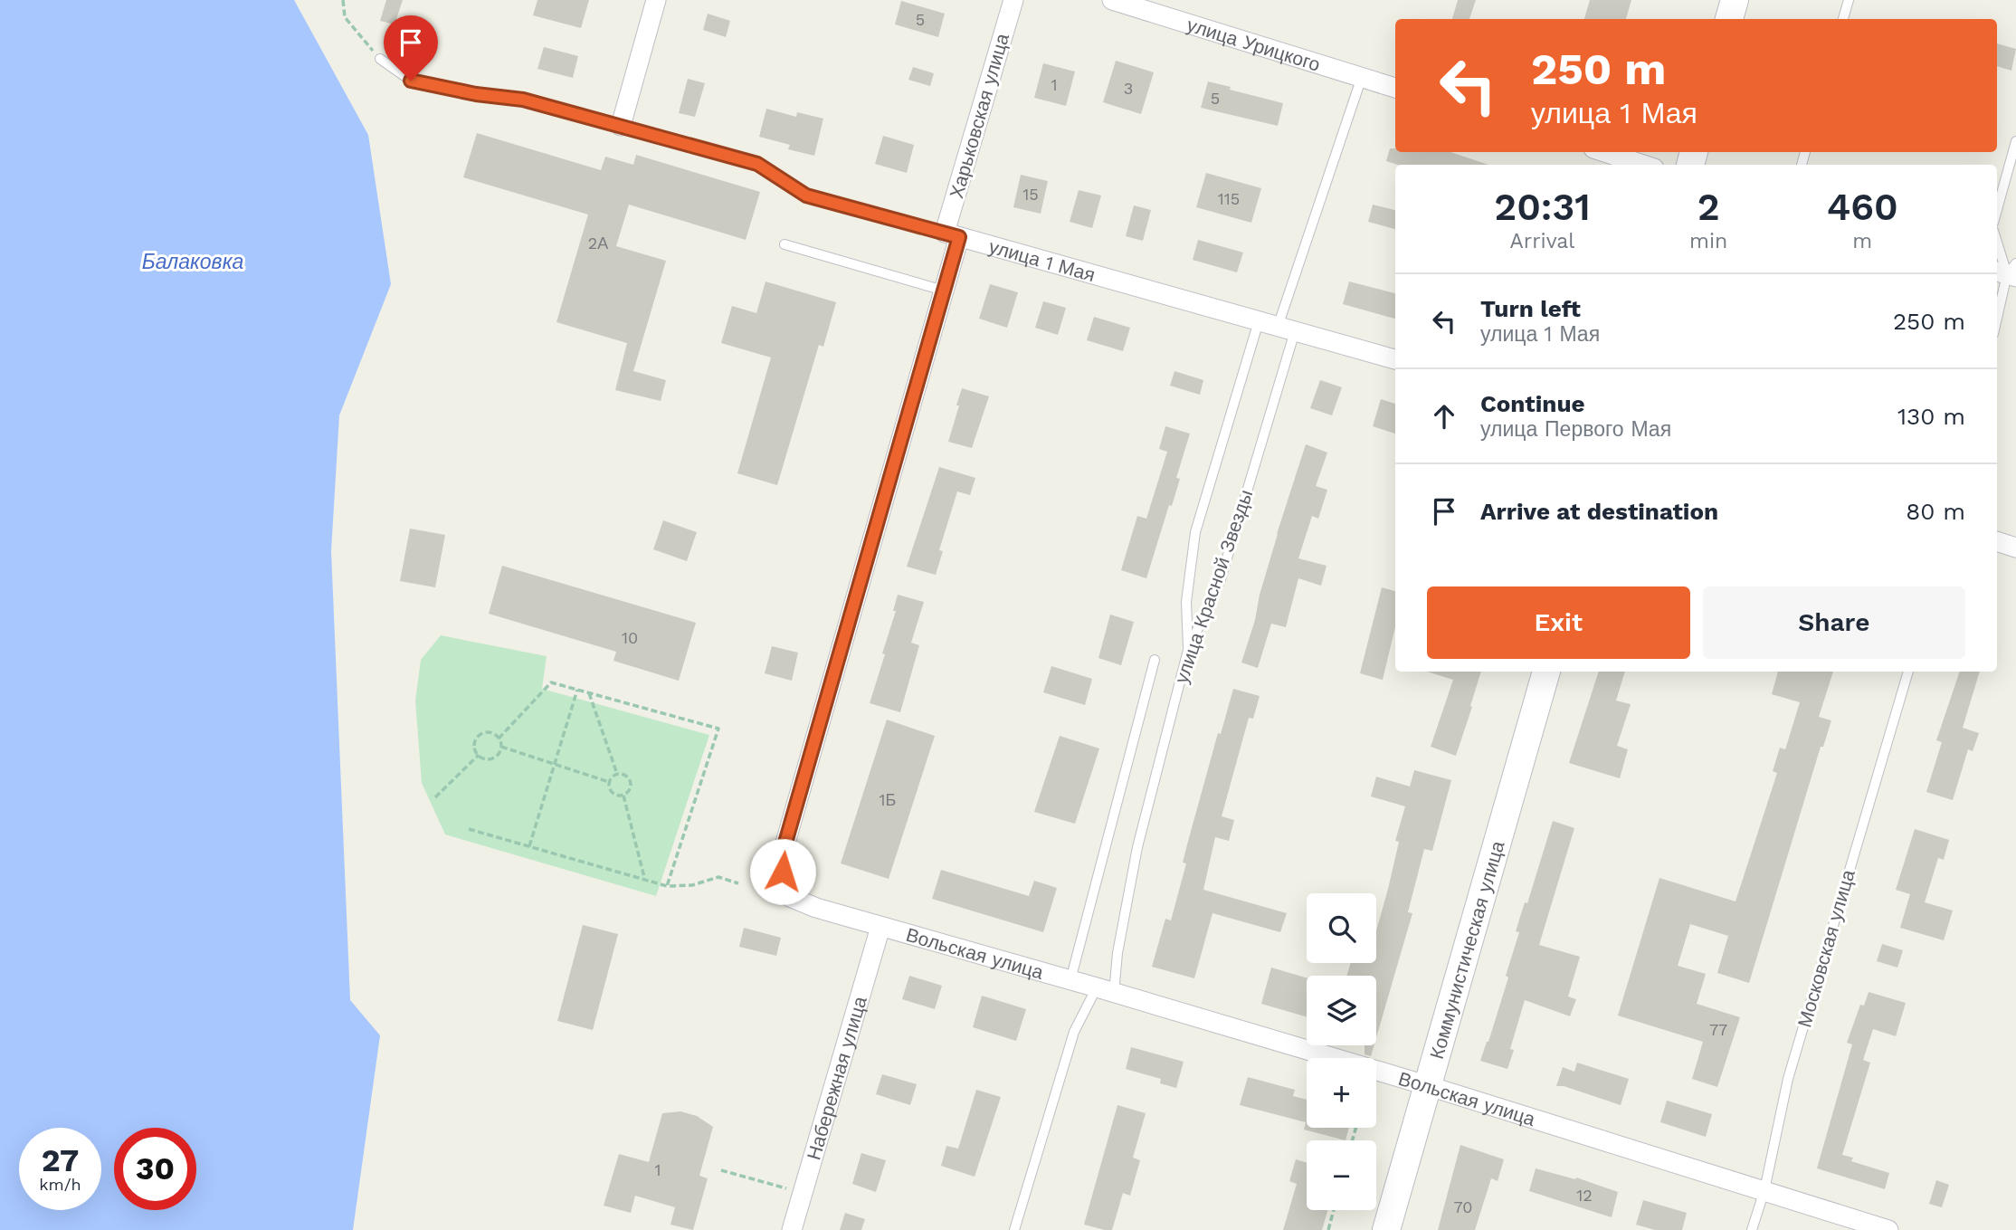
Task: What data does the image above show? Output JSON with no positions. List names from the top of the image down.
{
  "streets": {
    "main road": ["Коммунистическая улица"],
    "street": [
      "улица Урицкого",
      "Харьковская улица",
      "улица 1 Мая",
      "Вольская улица",
      "Набережная улица"
    ],
    "lane": ["улица Красной Звезды", "Московская улица"]
  },
  "crossings": [
    ["улица Урицкого", "улица Красной Звезды"],
    ["Харьковская улица", "улица 1 Мая"],
    ["улица 1 Мая", "улица Красной Звезды"],
    ["улица Красной Звезды", "Вольская улица"],
    ["Московская улица", "Вольская улица"],
    ["Коммунистическая улица", "Вольская улица"],
    ["Вольская улица", "Набережная улица"]
  ],
  "water": ["Балаковка"],
  "house_numbers": [
    "5",
    "1",
    "3",
    "5",
    "15",
    "115",
    "2А",
    "10",
    "1Б",
    "77",
    "1",
    "12",
    "70"
  ],
  "page": {
    "turn": ["250 m", "улица 1 Мая"],
    "eta": [
      "20:31",
      "Arrival",
      "2",
      "min",
      "460",
      "m"
    ],
    "list": [
      {
        "name": "Turn left",
        "note": "улица 1 Мая",
        "value": "250 m"
      },
      {
        "name": "Continue",
        "note": "улица Первого Мая",
        "value": "130 m"
      },
      {
        "name": "Arrive at destination",
        "value": "80 m"
      }
    ],
    "buttons": ["Exit", "Share"],
    "map_buttons": ["+", "−"],
    "speed": "27 km/h",
    "limit": "30"
  }
}
